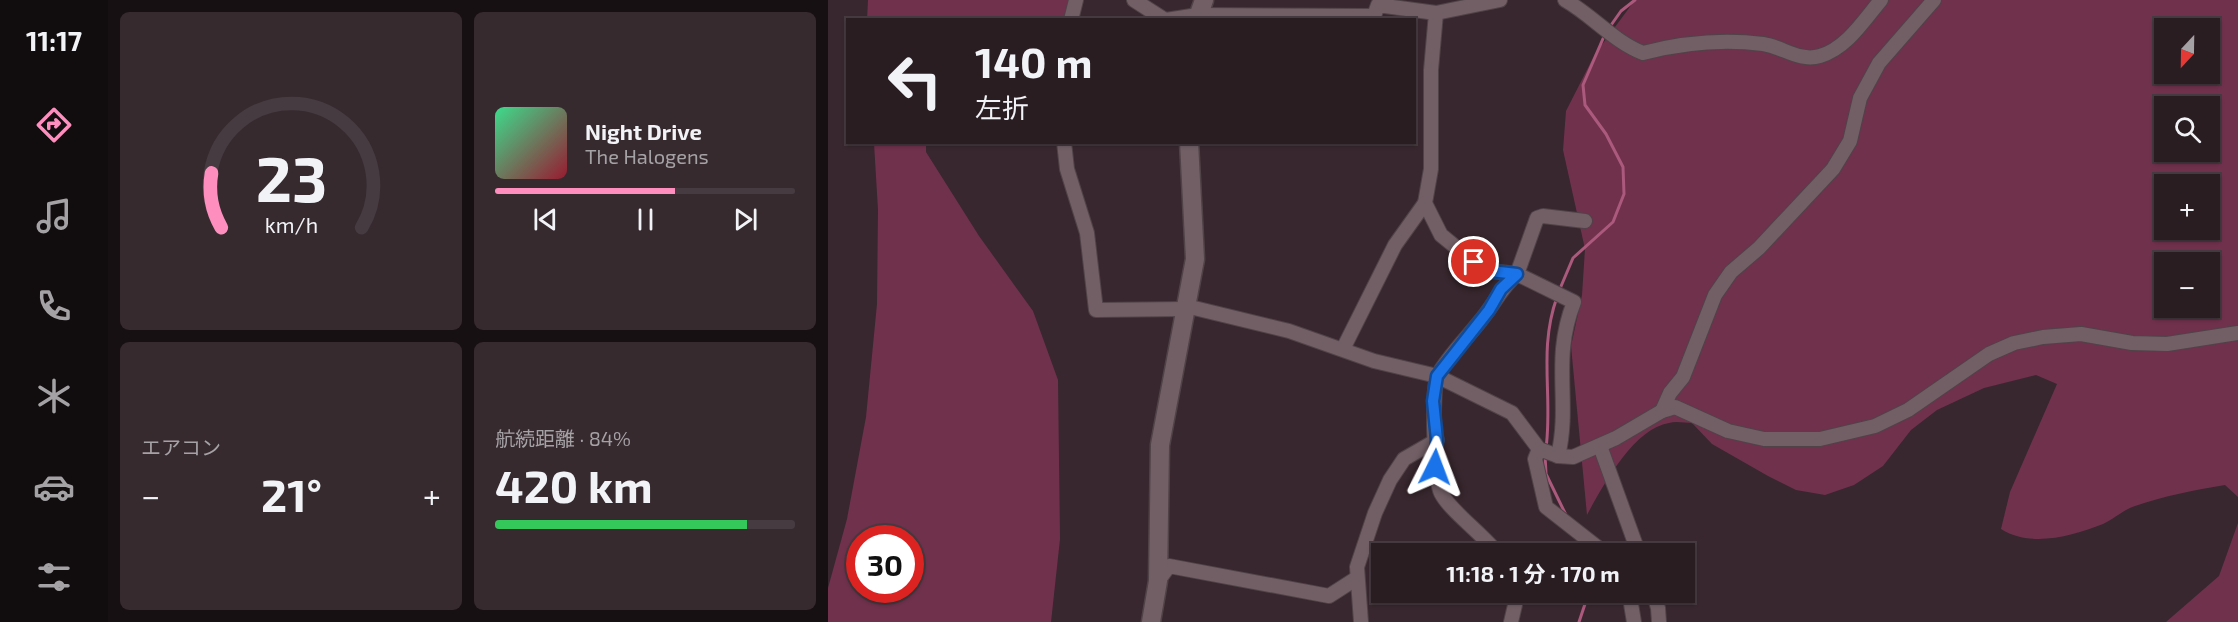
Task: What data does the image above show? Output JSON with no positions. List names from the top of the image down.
{
  "north": "bottom",
  "page": {
    "tabs": "11:17",
    "map_buttons": ["+", "−"],
    "turn": ["140 m", "左折"],
    "song": ["Night Drive", "The Halogens"],
    "tile": [
      "エアコン",
      ["航続距離 · 84%", "420 km"]
    ],
    "heat": ["−", "21°", "+"],
    "limit": "30",
    "trip": "11:18 · 1 分 · 170 m",
    "gauge": ["23", "km/h"]
  }
}
